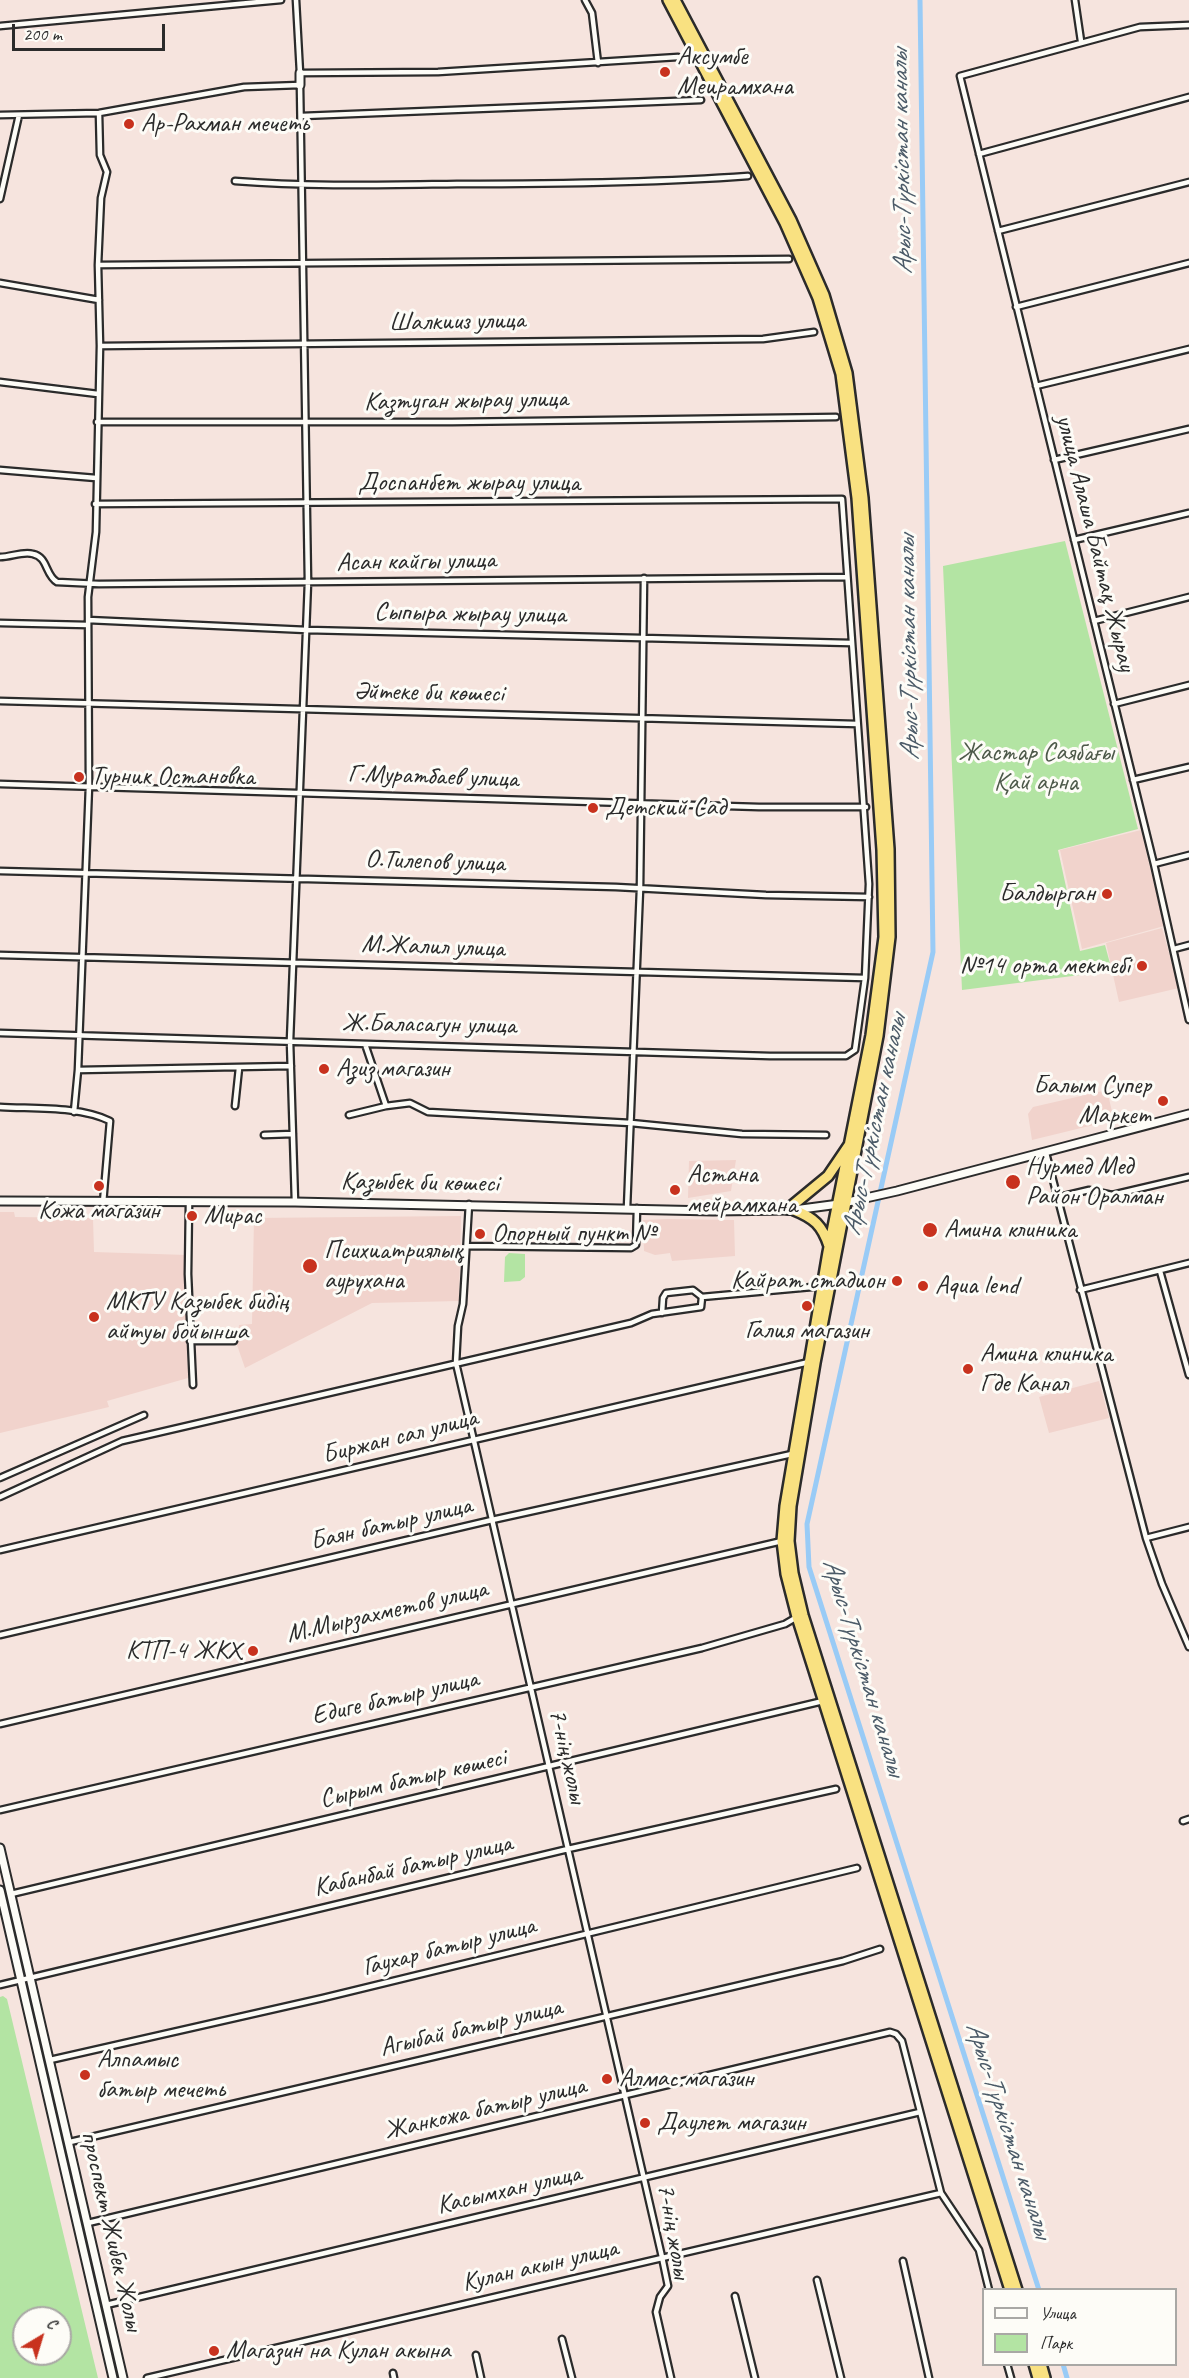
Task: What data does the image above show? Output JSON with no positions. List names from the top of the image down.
{
  "streets": {
    "main road": ["Қазыбек би көшесі", "проспект Жибек Жолы"],
    "street": [
      "Шалкииз улица",
      "Казтуган жырау улица",
      "Доспанбет жырау улица",
      "улица Алаша Байтақ Жырау",
      "Асан кайгы улица",
      "Сыпыра жырау улица",
      "Әйтеке би көшесі",
      "Г.Муратбаев улица",
      "О.Тилепов улица",
      "М.Жалил улица",
      "Ж.Баласагун улица",
      "Биржан сал улица",
      "Баян батыр улица",
      "М.Мырзахметов улица",
      "Едиге батыр улица",
      "7-нің жолы",
      "Сырым батыр көшесі",
      "Кабанбай батыр улица",
      "Гаухар батыр улица",
      "Агыбай батыр улица",
      "Жанкожа батыр улица",
      "Касымхан улица",
      "Кулан акын улица"
    ]
  },
  "crossings": [
    ["Доспанбет жырау улица", "Асан кайгы улица"],
    ["М.Жалил улица", "Ж.Баласагун улица"],
    ["Қазыбек би көшесі", "7-нің жолы"],
    ["Биржан сал улица", "7-нің жолы"],
    ["Баян батыр улица", "7-нің жолы"],
    ["М.Мырзахметов улица", "7-нің жолы"],
    ["Едиге батыр улица", "7-нің жолы"],
    ["7-нің жолы", "Сырым батыр көшесі"],
    ["7-нің жолы", "Кабанбай батыр улица"],
    ["7-нің жолы", "Гаухар батыр улица"],
    ["7-нің жолы", "Агыбай батыр улица"],
    ["7-нің жолы", "Жанкожа батыр улица"],
    ["7-нің жолы", "Касымхан улица"],
    ["7-нің жолы", "Кулан акын улица"],
    ["Сырым батыр көшесі", "проспект Жибек Жолы"],
    ["Кабанбай батыр улица", "проспект Жибек Жолы"],
    ["Гаухар батыр улица", "проспект Жибек Жолы"],
    ["Агыбай батыр улица", "проспект Жибек Жолы"],
    ["Жанкожа батыр улица", "Касымхан улица"],
    ["Жанкожа батыр улица", "проспект Жибек Жолы"],
    ["Касымхан улица", "проспект Жибек Жолы"]
  ],
  "water": ["Арыс-Түркістан каналы"],
  "parks": ["Жастар Саябағы Қай арна"],
  "places": [
    "Аксумбе Меирамхана",
    "Ар-Рахман мечеть",
    "Турник Остановка",
    "Детский Сад",
    "Балдырган",
    "№14 орта мектебі",
    "Азиз магазин",
    "Балым Супер Маркет",
    "Нурмед Мед Район Оралман",
    "Кожа магазин",
    "Астана мейрамхана",
    "Мирас",
    "Амина клиника",
    "Опорный пункт №",
    "Психиатриялық аурухана",
    "Кайрат стадион",
    "Aqua lend",
    "Галия магазин",
    "МКТУ Қазыбек бидің айтуы бойынша",
    "Амина клиника Где Канал",
    "КТП-4 ЖКХ",
    "Алпамыс батыр мечеть",
    "Алмас магазин",
    "Даулет магазин",
    "Магазин на Кулан акына"
  ],
  "legend": ["Улица", "Парк"],
  "scale_bar": "200 m",
  "north": "top right"
}
